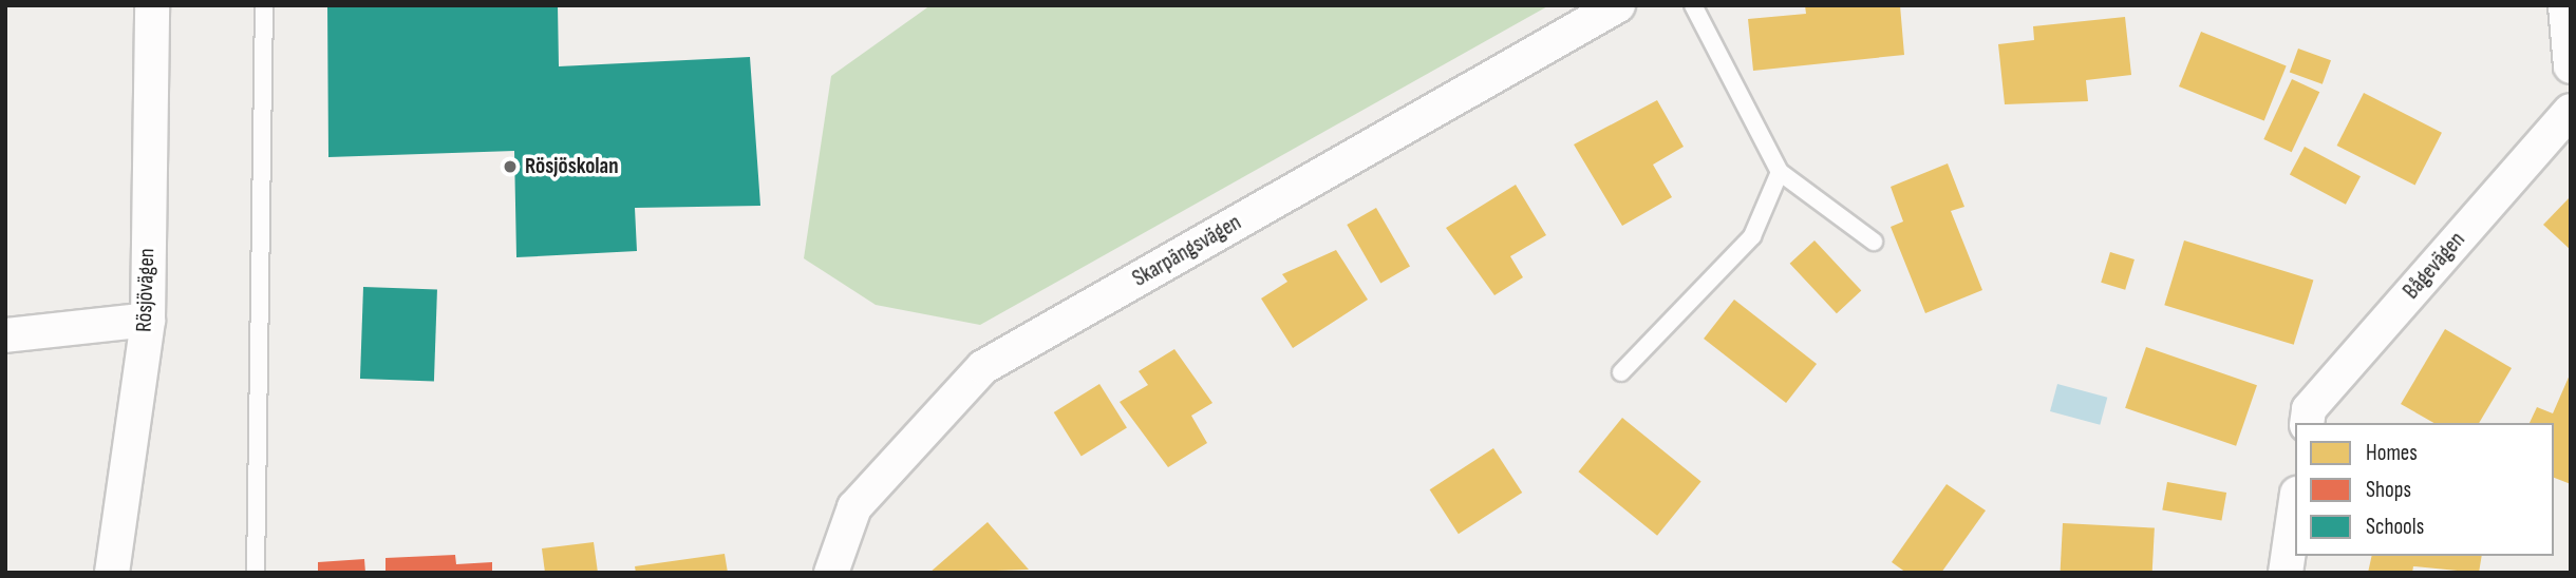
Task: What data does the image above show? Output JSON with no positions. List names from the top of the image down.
{
  "streets": {
    "street": ["Skarpängsvägen", "Bågevägen", "Rösjövägen"]
  },
  "places": ["Rösjöskolan"],
  "legend": ["Homes", "Shops", "Schools"]
}
